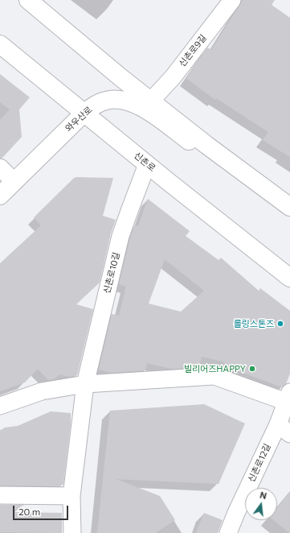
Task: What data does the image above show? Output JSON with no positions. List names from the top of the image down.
{
  "streets": {
    "main road": ["와우산로", "신촌로"],
    "street": ["신촌로9길", "신촌로10길", "신촌로12길"]
  },
  "crossings": [
    ["와우산로", "신촌로"],
    ["신촌로", "신촌로10길"]
  ],
  "places": ["롤링스톤즈", "빌리어즈HAPPY"],
  "scale_bar": "20 m",
  "north": "top"
}
